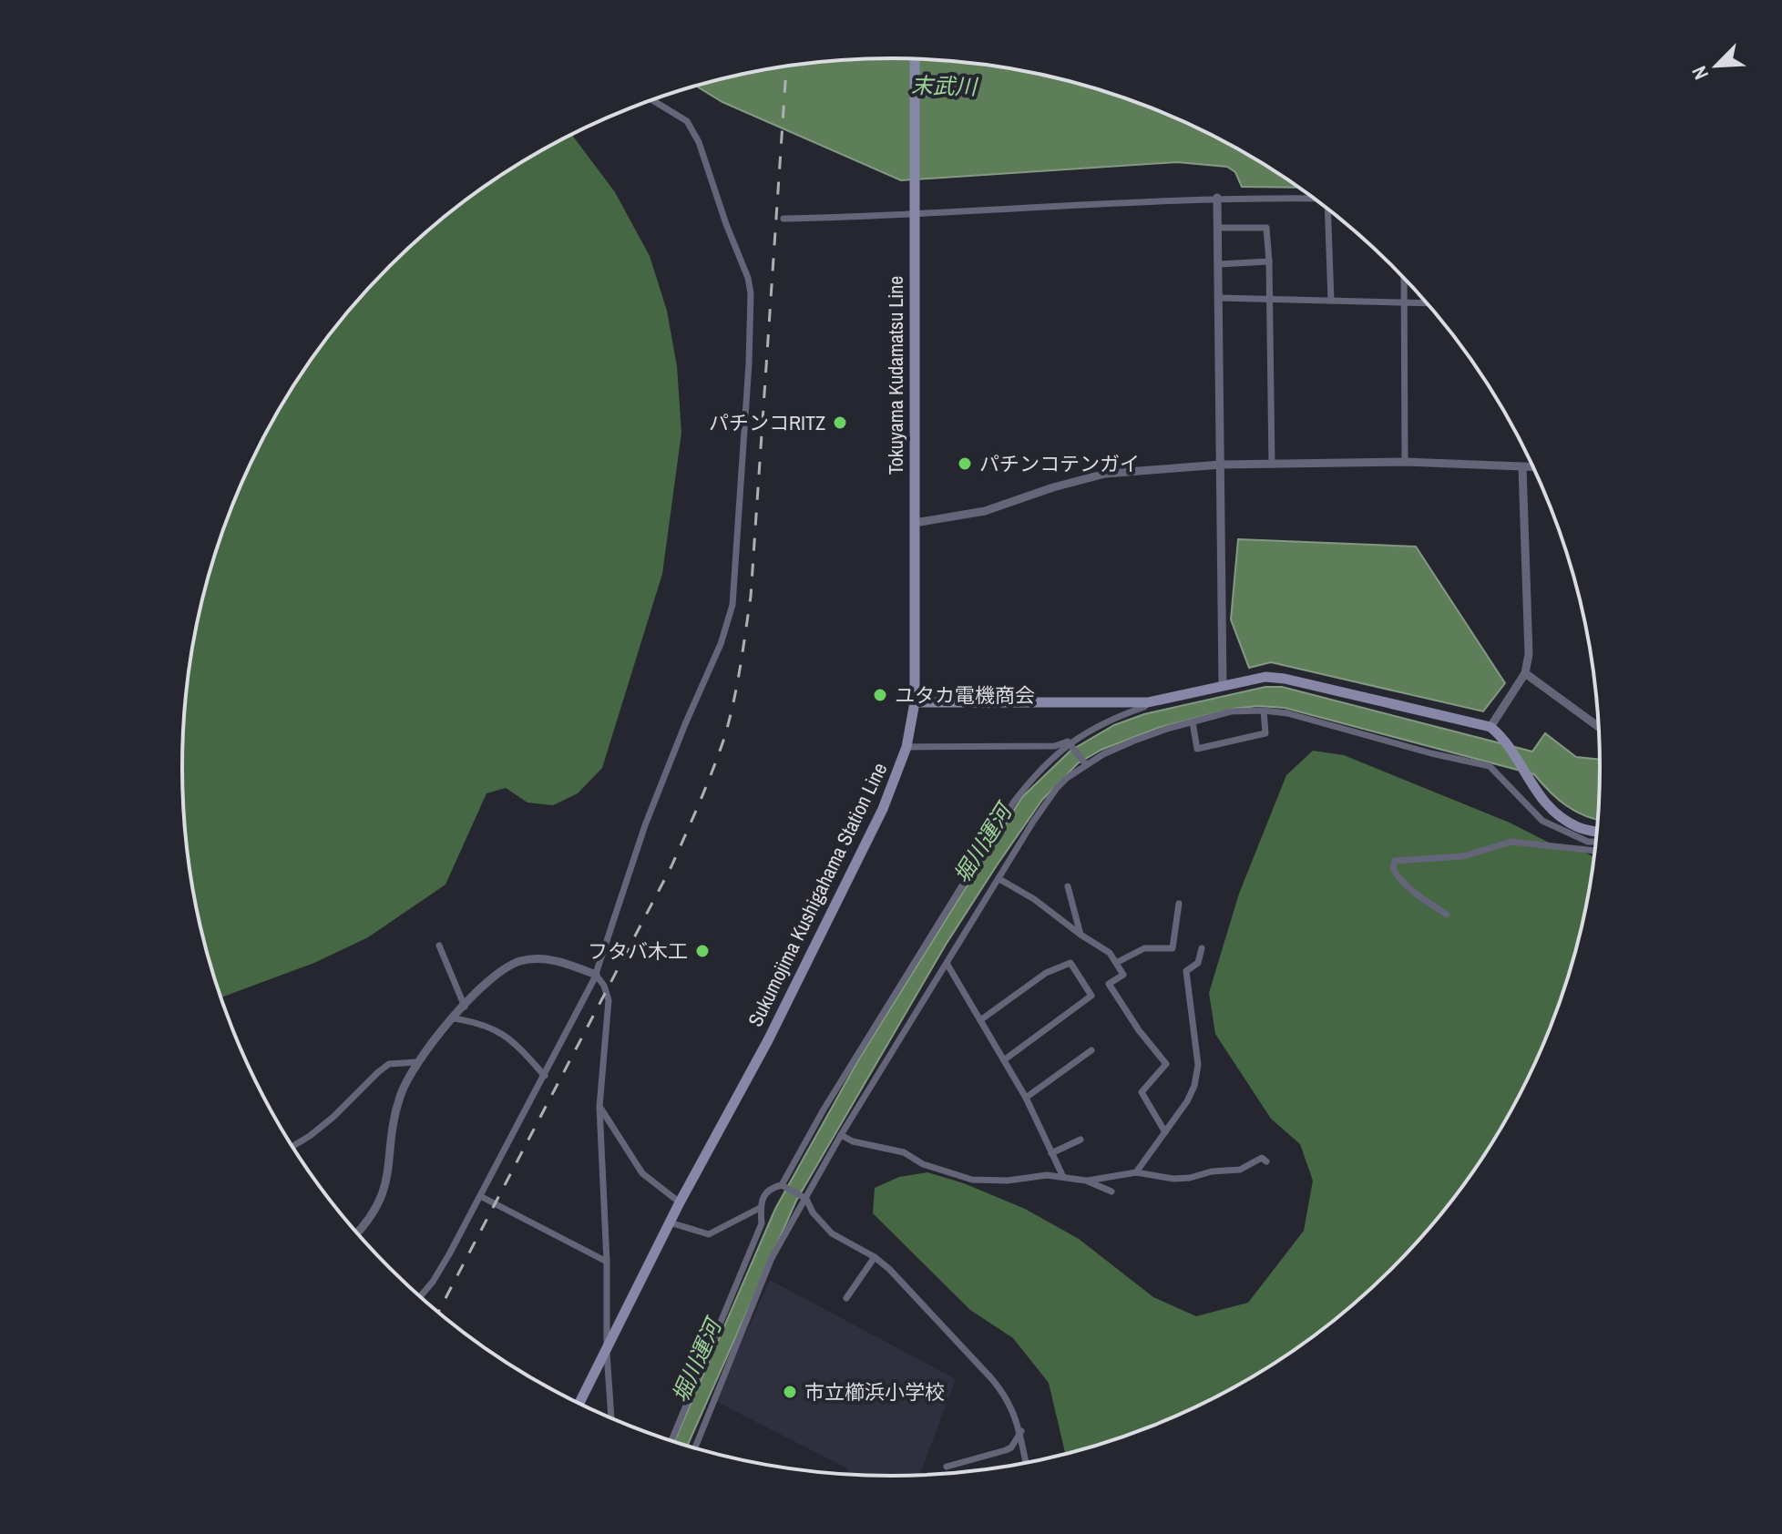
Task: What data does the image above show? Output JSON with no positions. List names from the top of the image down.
{
  "streets": {
    "main road": ["Tokuyama Kudamatsu Line", "Sukumojima Kushigahama Station Line"]
  },
  "crossings": [
    ["Tokuyama Kudamatsu Line", "Sukumojima Kushigahama Station Line"]
  ],
  "water": ["末武川", "堀川運河"],
  "places": [
    "パチンコRITZ",
    "パチンコテンガイ",
    "ユタカ電機商会",
    "フタバ木工",
    "市立櫛浜小学校"
  ],
  "north": "bottom left"
}
